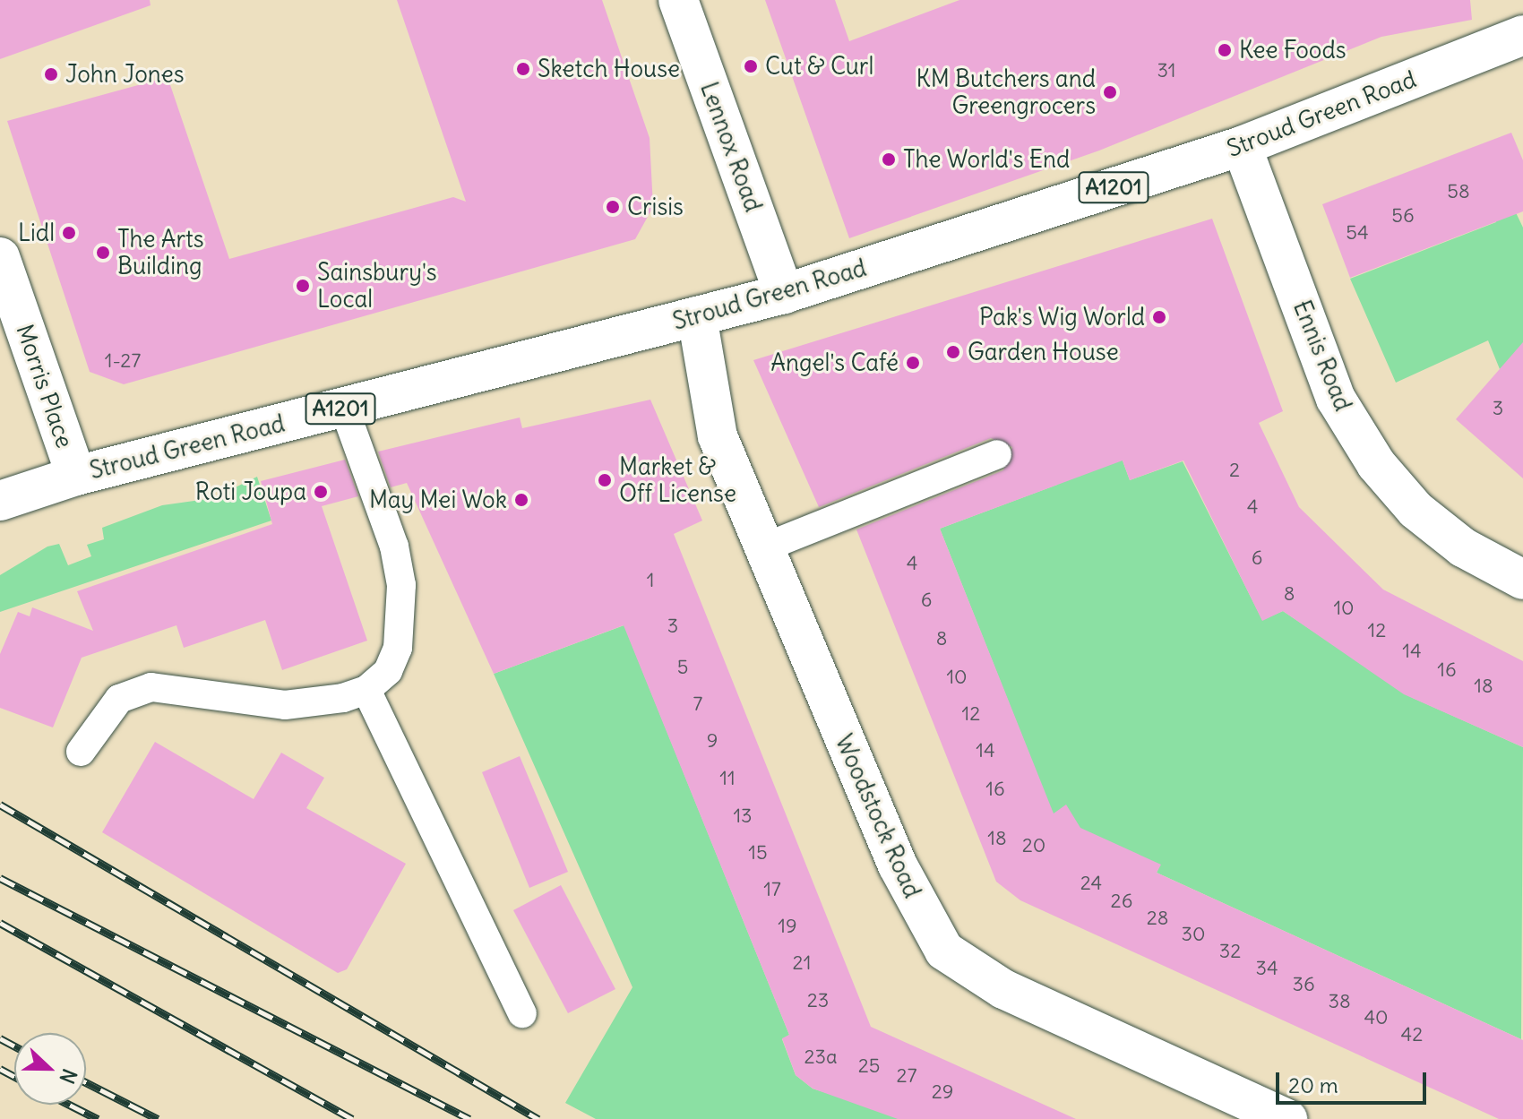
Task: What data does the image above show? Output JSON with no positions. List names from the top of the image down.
{
  "streets": {
    "main road": [
      "Stroud Green Road",
      "Lennox Road",
      "A1201",
      "Ennis Road",
      "Morris Place",
      "Woodstock Road"
    ]
  },
  "crossings": [
    ["Stroud Green Road", "Lennox Road"],
    ["Stroud Green Road", "Ennis Road"],
    ["Stroud Green Road", "Morris Place"],
    ["Stroud Green Road", "Woodstock Road"]
  ],
  "places": [
    "Kee Foods",
    "Cut & Curl",
    "Sketch House",
    "John Jones",
    "KM Butchers and Greengrocers",
    "The World's End",
    "Crisis",
    "Lidl",
    "The Arts Building",
    "Sainsbury's Local",
    "Pak's Wig World",
    "Garden House",
    "Angel's Café",
    "Market & Off License",
    "Roti Joupa",
    "May Mei Wok"
  ],
  "house_numbers": [
    "31",
    "58",
    "56",
    "54",
    "1-27",
    "3",
    "2",
    "4",
    "6",
    "4",
    "1",
    "8",
    "6",
    "10",
    "3",
    "12",
    "8",
    "14",
    "5",
    "16",
    "10",
    "18",
    "7",
    "12",
    "9",
    "14",
    "11",
    "16",
    "13",
    "18",
    "20",
    "15",
    "24",
    "17",
    "26",
    "28",
    "19",
    "30",
    "32",
    "21",
    "34",
    "36",
    "23",
    "38",
    "40",
    "42",
    "23a",
    "25",
    "27",
    "29"
  ],
  "scale_bar": "20 m",
  "north": "right"
}
